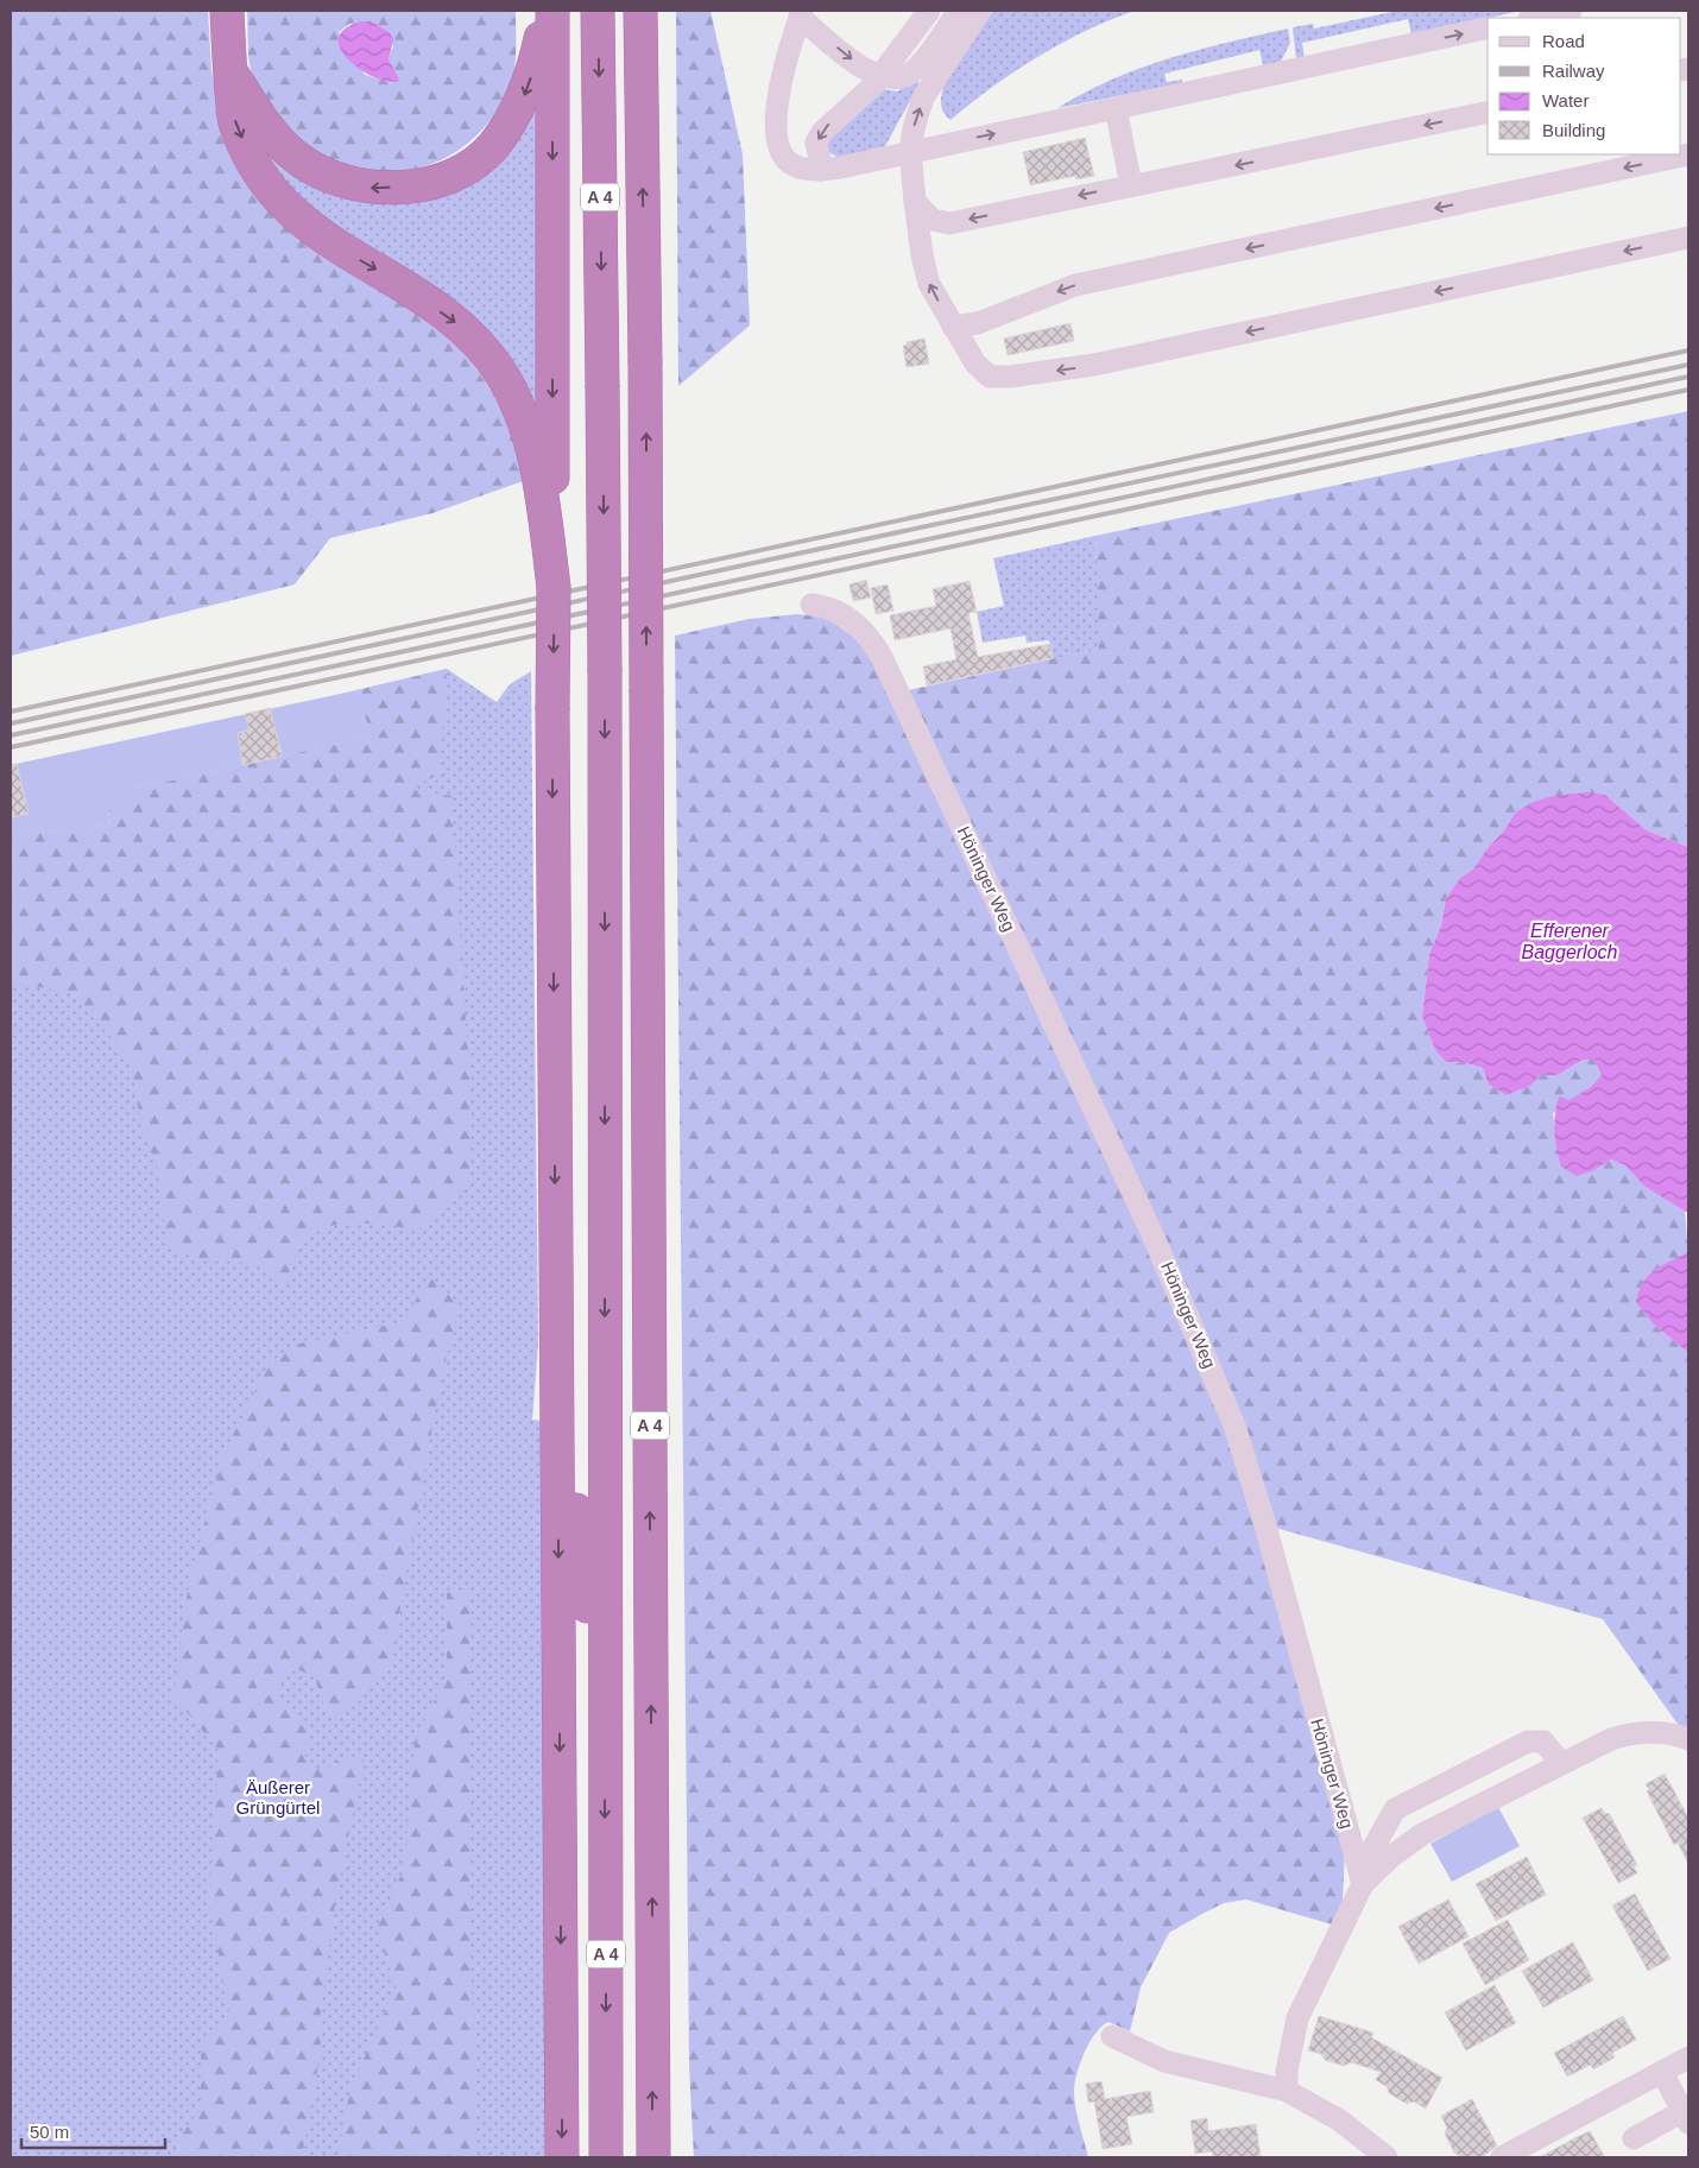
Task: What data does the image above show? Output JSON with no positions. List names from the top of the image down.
{
  "streets": {
    "highway": ["A 4"],
    "street": ["Höninger Weg"]
  },
  "water": ["Efferener Baggerloch"],
  "parks": ["Äußerer Grüngürtel"],
  "legend": [
    "Road",
    "Railway",
    "Water",
    "Building"
  ],
  "scale_bar": "50 m"
}
